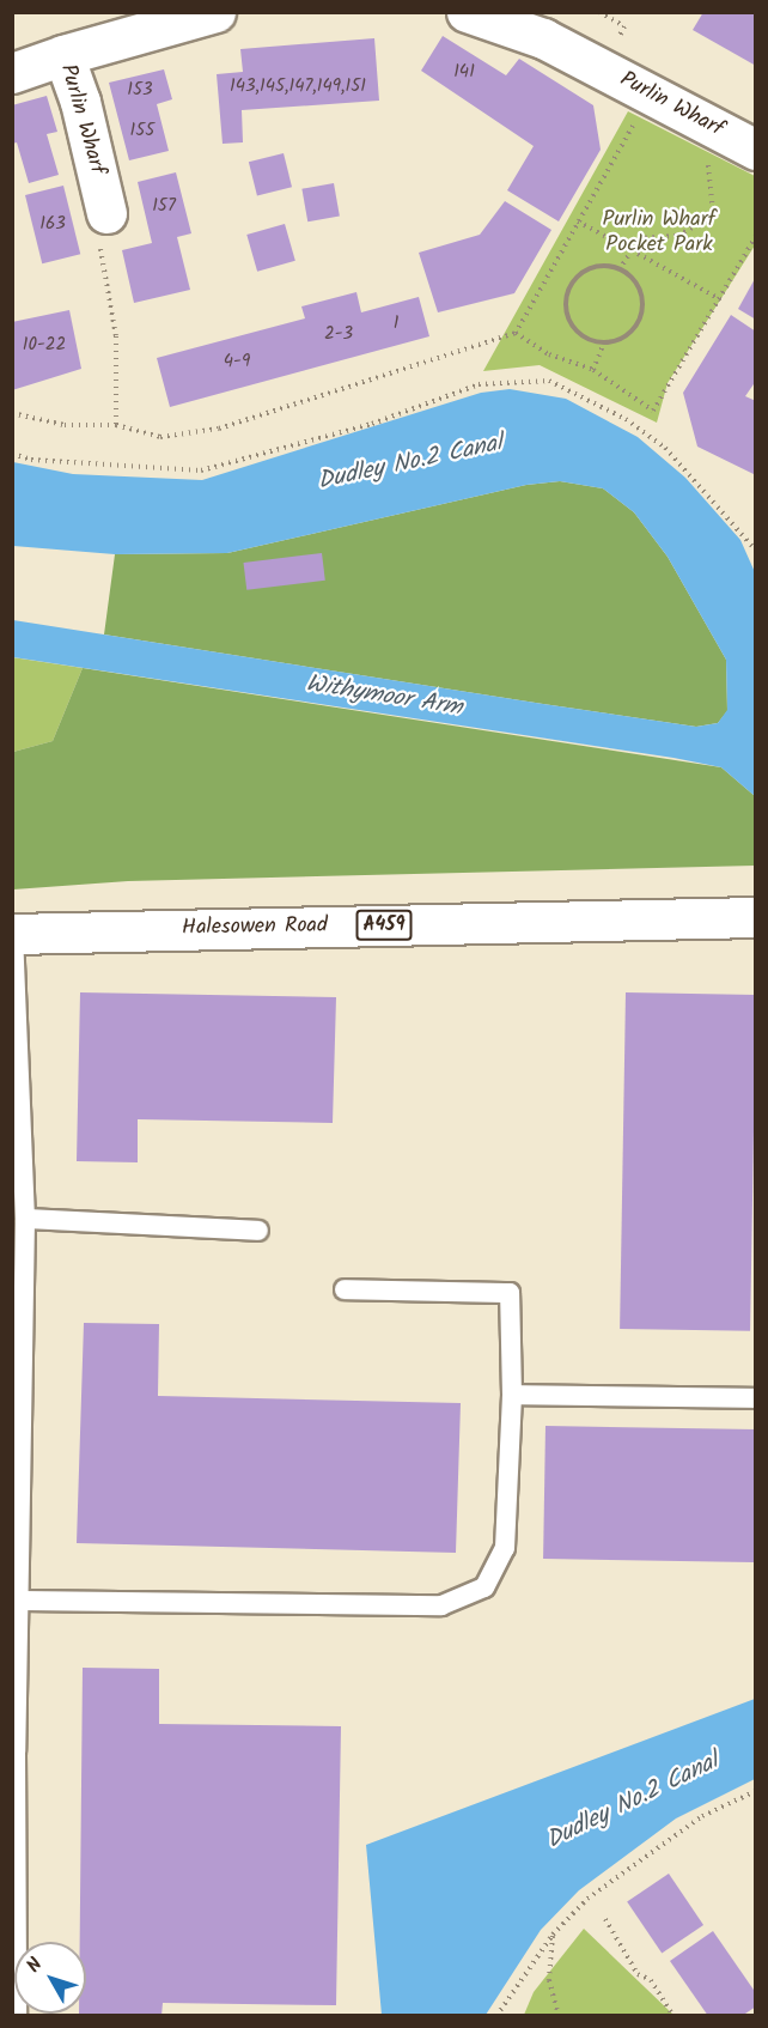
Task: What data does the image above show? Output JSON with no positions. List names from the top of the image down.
{
  "streets": {
    "main road": ["Purlin Wharf", "A459", "Halesowen Road"]
  },
  "water": ["Dudley No.2 Canal", "Withymoor Arm"],
  "parks": ["Purlin Wharf Pocket Park"],
  "house_numbers": [
    "141",
    "143,145,147,149,151",
    "153",
    "155",
    "157",
    "163",
    "1",
    "2-3",
    "10-22",
    "4-9"
  ],
  "north": "top left"
}
